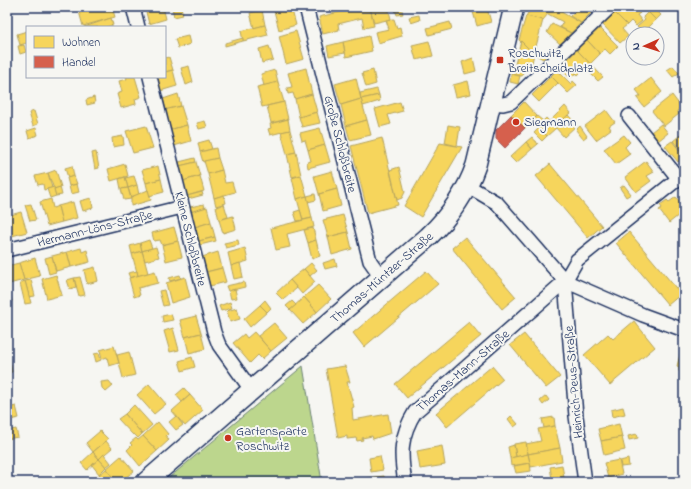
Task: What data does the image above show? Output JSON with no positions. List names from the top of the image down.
{
  "streets": {
    "main road": ["Thomas-Müntzer-Straße"],
    "street": [
      "Große Schloßbreite",
      "Hermann-Löns-Straße",
      "Kleine Schloßbreite",
      "Thomas-Mann-Straße",
      "Heinrich-Peus-Straße"
    ]
  },
  "crossings": [
    ["Große Schloßbreite", "Thomas-Müntzer-Straße"],
    ["Hermann-Löns-Straße", "Kleine Schloßbreite"],
    ["Kleine Schloßbreite", "Thomas-Müntzer-Straße"],
    ["Thomas-Mann-Straße", "Heinrich-Peus-Straße"]
  ],
  "places": {
    "transit": ["Roschwitz, Breitscheidplatz"],
    "other": ["Siegmann", "Gartensparte Roschwitz"]
  },
  "legend": ["Wohnen", "Handel"],
  "north": "left"
}
